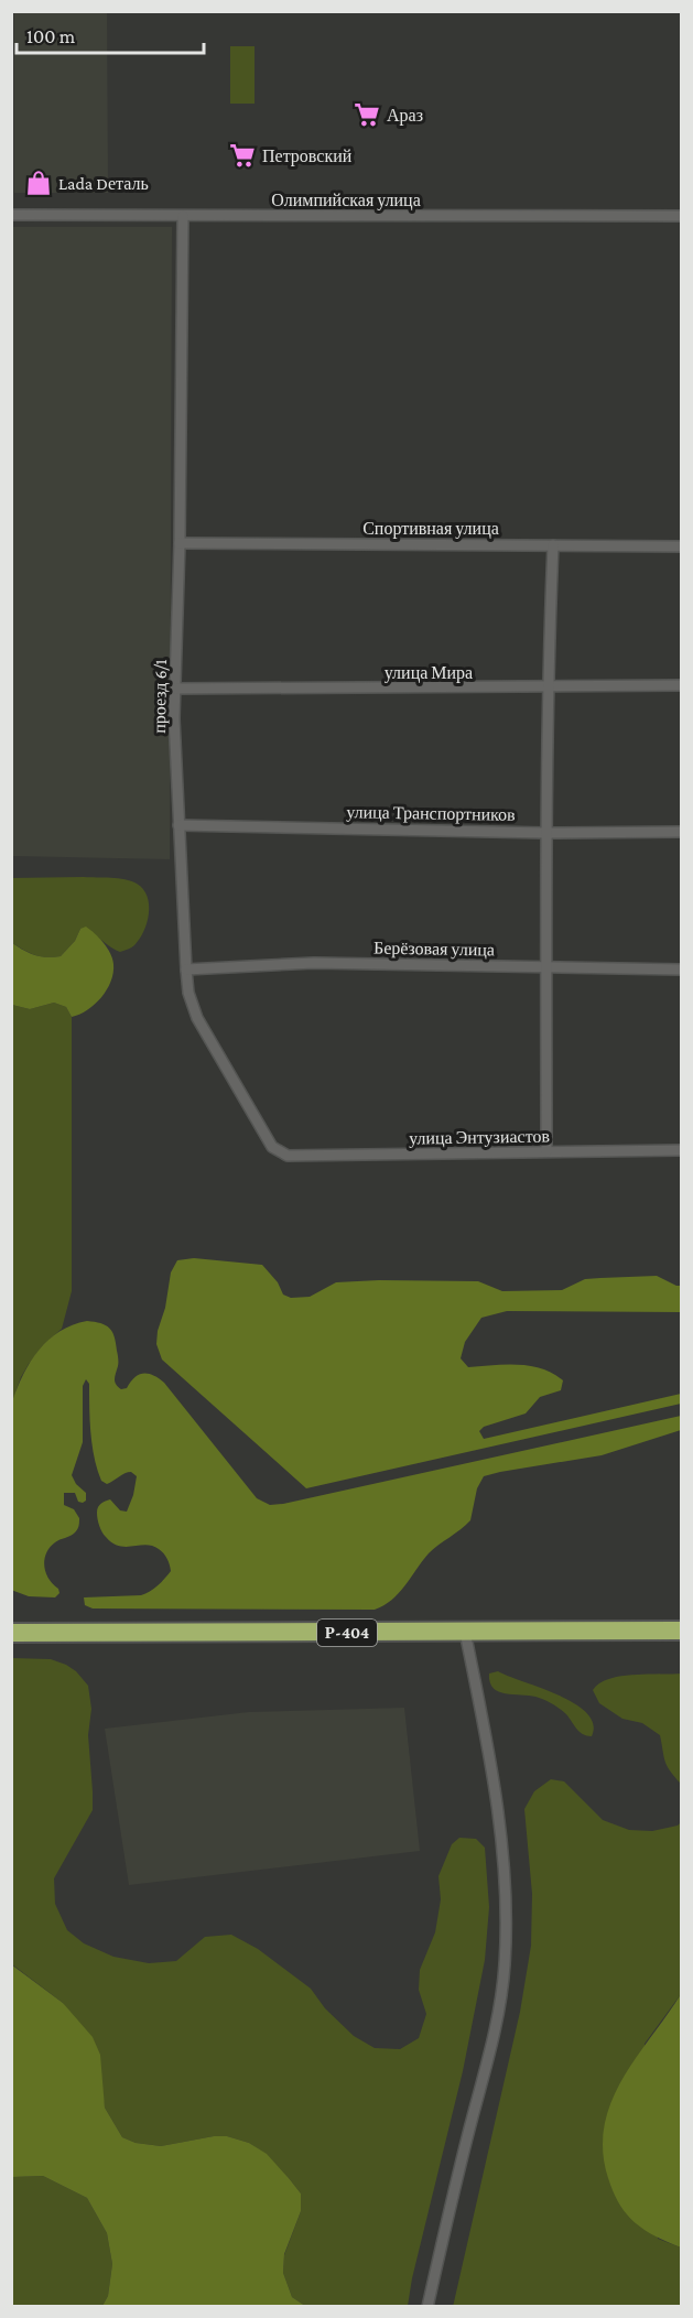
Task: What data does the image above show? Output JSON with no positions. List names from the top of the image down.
{
  "streets": {
    "highway": ["Р-404"],
    "street": [
      "Олимпийская улица",
      "Спортивная улица",
      "улица Мира",
      "проезд 6/1",
      "улица Транспортников",
      "Берёзовая улица",
      "улица Энтузиастов"
    ]
  },
  "crossings": [
    ["Олимпийская улица", "проезд 6/1"],
    ["Спортивная улица", "проезд 6/1"],
    ["улица Мира", "проезд 6/1"],
    ["проезд 6/1", "улица Транспортников"],
    ["проезд 6/1", "Берёзовая улица"],
    ["проезд 6/1", "улица Энтузиастов"]
  ],
  "places": {
    "supermarket": ["Араз", "Петровский"],
    "shop": ["Lada Dеталь"]
  },
  "scale_bar": "100 m"
}
